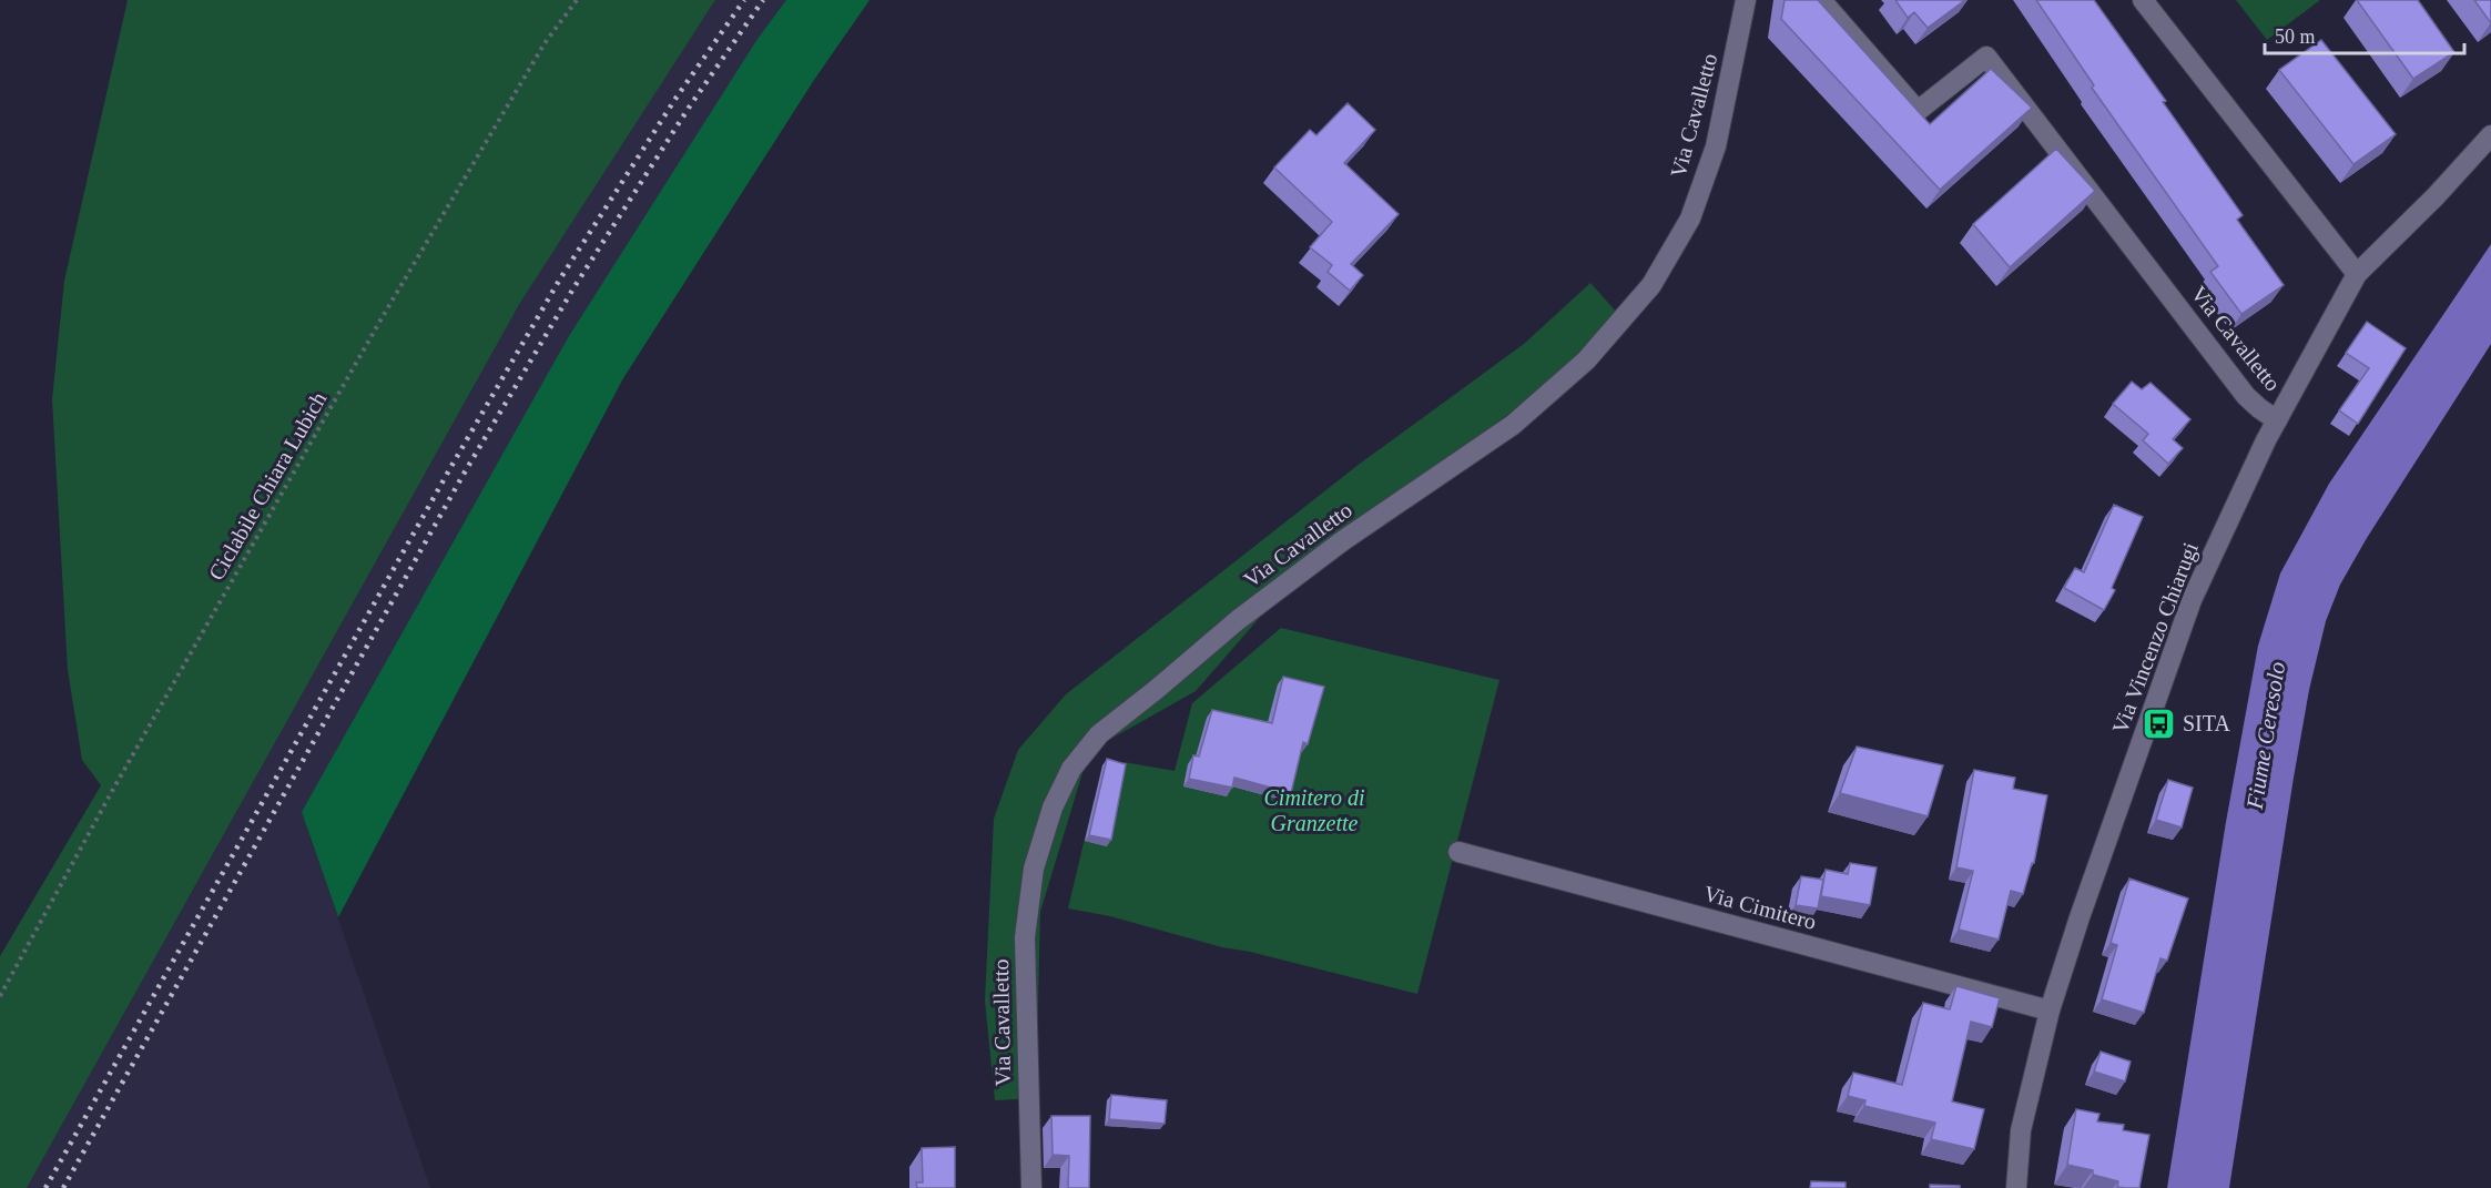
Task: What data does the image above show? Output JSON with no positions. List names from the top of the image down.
{
  "streets": {
    "street": ["Via Cavalletto", "Via Vincenzo Chiarugi", "Via Cimitero"],
    "path": ["Ciclabile Chiara Lubich"]
  },
  "crossings": [
    ["Via Cavalletto", "Via Vincenzo Chiarugi"],
    ["Via Vincenzo Chiarugi", "Via Cimitero"]
  ],
  "water": ["Fiume Ceresolo"],
  "parks": ["Cimitero di Granzette"],
  "places": {
    "bus stop": ["SITA"]
  },
  "scale_bar": "50 m"
}
